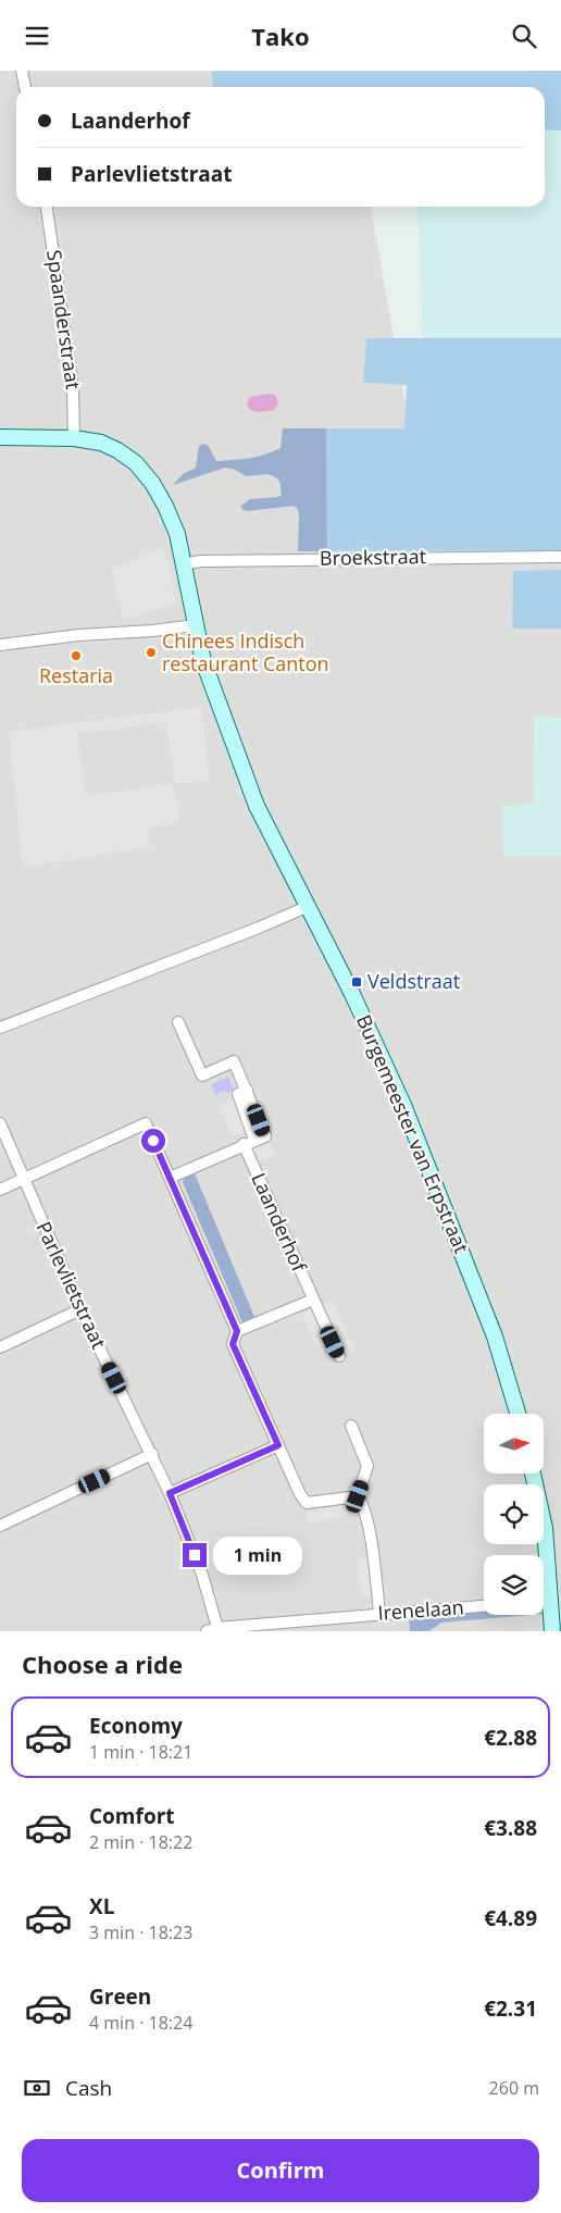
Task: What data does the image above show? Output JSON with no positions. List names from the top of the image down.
{
  "streets": {
    "street": [
      "Spaanderstraat",
      "Broekstraat",
      "Burgemeester van Erpstraat",
      "Laanderhof",
      "Parlevlietstraat",
      "Irenelaan"
    ]
  },
  "crossings": [
    ["Spaanderstraat", "Burgemeester van Erpstraat"],
    ["Broekstraat", "Burgemeester van Erpstraat"],
    ["Parlevlietstraat", "Irenelaan"]
  ],
  "places": {
    "other": ["Chinees Indisch restaurant Canton", "Restaria"],
    "transit": ["Veldstraat"]
  },
  "north": "right",
  "page": {
    "header": "Tako",
    "banner": ["Laanderhof", "Parlevlietstraat"],
    "bubble": "1 min",
    "heading": "Choose a ride",
    "list": [
      {
        "name": "Economy",
        "note": "1 min · 18:21",
        "value": "€2.88"
      },
      {
        "name": "Comfort",
        "note": "2 min · 18:22",
        "value": "€3.88"
      },
      {
        "name": "XL",
        "note": "3 min · 18:23",
        "value": "€4.89"
      },
      {
        "name": "Green",
        "note": "4 min · 18:24",
        "value": "€2.31"
      }
    ],
    "pay": ["Cash", "260 m"],
    "buttons": "Confirm"
  }
}
